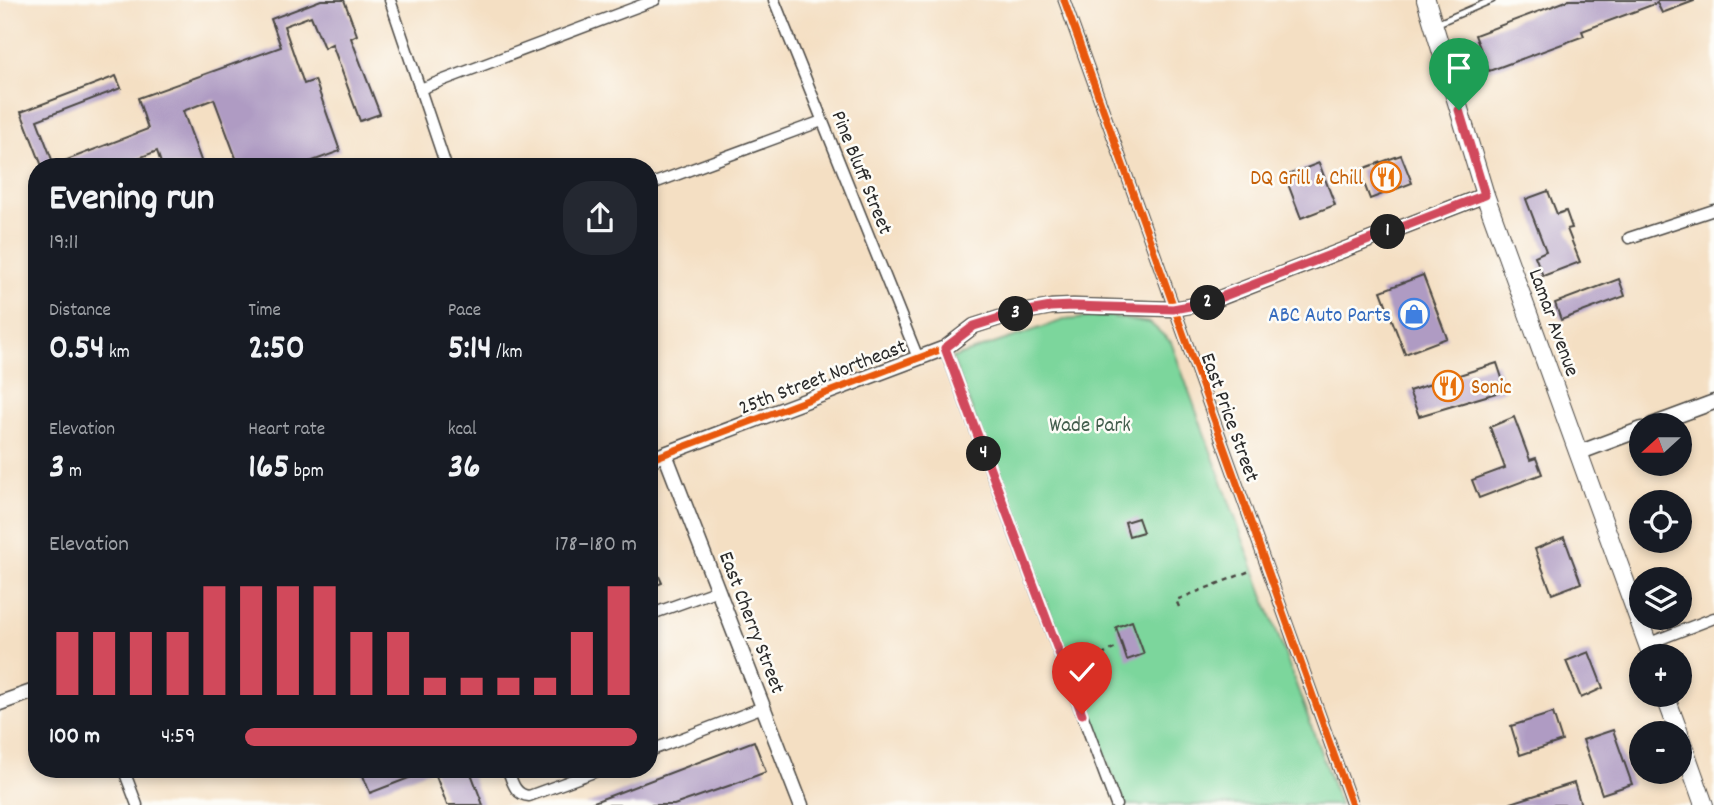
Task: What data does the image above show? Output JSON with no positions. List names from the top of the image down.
{
  "streets": {
    "main road": ["Lamar Avenue"],
    "street": [
      "Pine Bluff Street",
      "25th Street Northeast",
      "East Price Street",
      "East Cherry Street"
    ]
  },
  "crossings": [
    ["Pine Bluff Street", "25th Street Northeast"],
    ["Lamar Avenue", "25th Street Northeast"],
    ["25th Street Northeast", "East Price Street"],
    ["25th Street Northeast", "East Cherry Street"]
  ],
  "parks": ["Wade Park"],
  "places": {
    "restaurant": ["DQ Grill & Chill", "Sonic"],
    "shop": ["ABC Auto Parts"]
  },
  "north": "left",
  "page": {
    "heading": ["Evening run", "19:11"],
    "pins": [
      "1",
      "2",
      "3",
      "4"
    ],
    "stats": [
      ["Distance", "0.54 km"],
      ["Time", "2:50"],
      ["Pace", "5:14 /km"],
      ["Elevation", "3 m"],
      ["Heart rate", "165 bpm"],
      ["kcal", "36"]
    ],
    "map_buttons": ["+", "−"],
    "chart": ["Elevation", "178–180 m"],
    "list": [
      {
        "name": "100 m",
        "note": "4:59"
      }
    ]
  }
}
